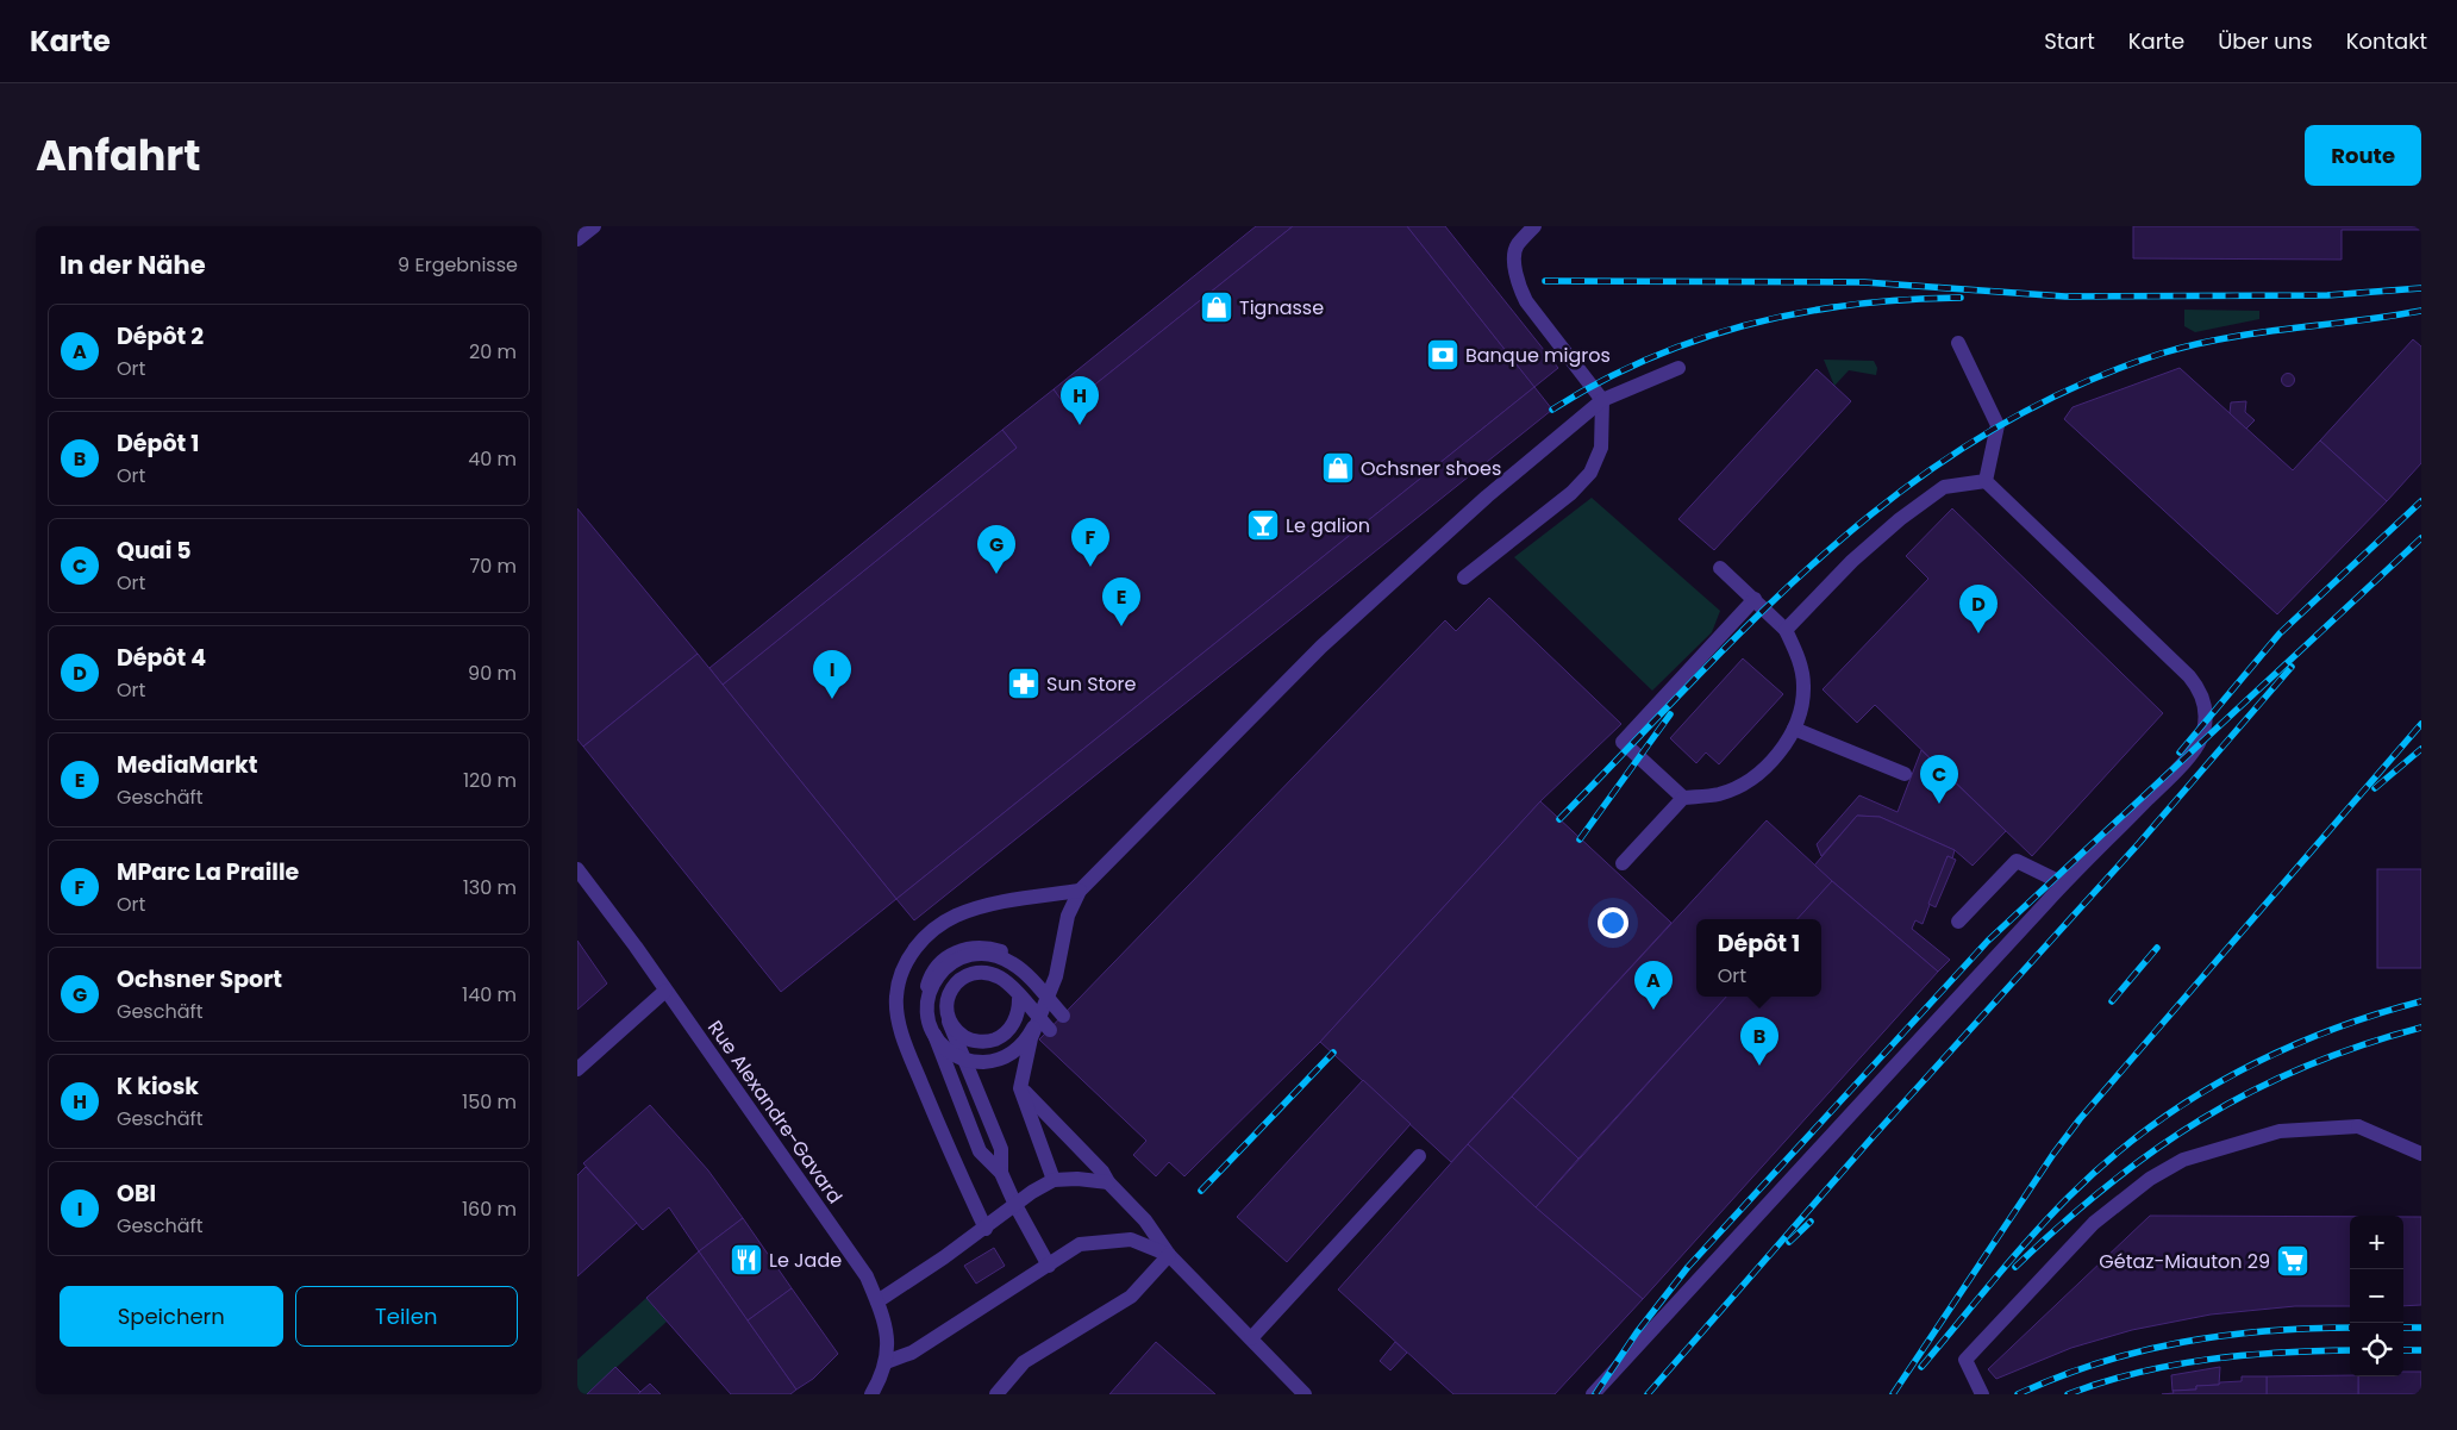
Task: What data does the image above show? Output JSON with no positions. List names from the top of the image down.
{
  "streets": {
    "street": ["Rue Alexandre-Gavard"]
  },
  "places": {
    "shop": ["Tignasse", "Ochsner shoes"],
    "bank": ["Banque migros"],
    "bar": ["Le galion"],
    "pharmacy": ["Sun Store"],
    "restaurant": ["Le Jade"],
    "supermarket": ["Gétaz-Miauton 29"]
  },
  "page": {
    "header": "Karte",
    "nav": [
      "Start",
      "Karte",
      "Über uns",
      "Kontakt"
    ],
    "title": "Anfahrt",
    "buttons": [
      "Route",
      ["Speichern", "Teilen"]
    ],
    "heading": ["In der Nähe", "9 Ergebnisse"],
    "list": [
      {
        "mark": "A",
        "name": "Dépôt 2",
        "note": "Ort",
        "value": "20 m"
      },
      {
        "mark": "B",
        "name": "Dépôt 1",
        "note": "Ort",
        "value": "40 m"
      },
      {
        "mark": "C",
        "name": "Quai 5",
        "note": "Ort",
        "value": "70 m"
      },
      {
        "mark": "D",
        "name": "Dépôt 4",
        "note": "Ort",
        "value": "90 m"
      },
      {
        "mark": "E",
        "name": "MediaMarkt",
        "note": "Geschäft",
        "value": "120 m"
      },
      {
        "mark": "F",
        "name": "MParc La Praille",
        "note": "Ort",
        "value": "130 m"
      },
      {
        "mark": "G",
        "name": "Ochsner Sport",
        "note": "Geschäft",
        "value": "140 m"
      },
      {
        "mark": "H",
        "name": "K kiosk",
        "note": "Geschäft",
        "value": "150 m"
      },
      {
        "mark": "I",
        "name": "OBI",
        "note": "Geschäft",
        "value": "160 m"
      }
    ],
    "pins": [
      "H",
      "F",
      "G",
      "E",
      "D",
      "I",
      "C",
      "A",
      "B"
    ],
    "popup": ["Dépôt 1", "Ort"],
    "map_buttons": ["+", "−"]
  }
}
